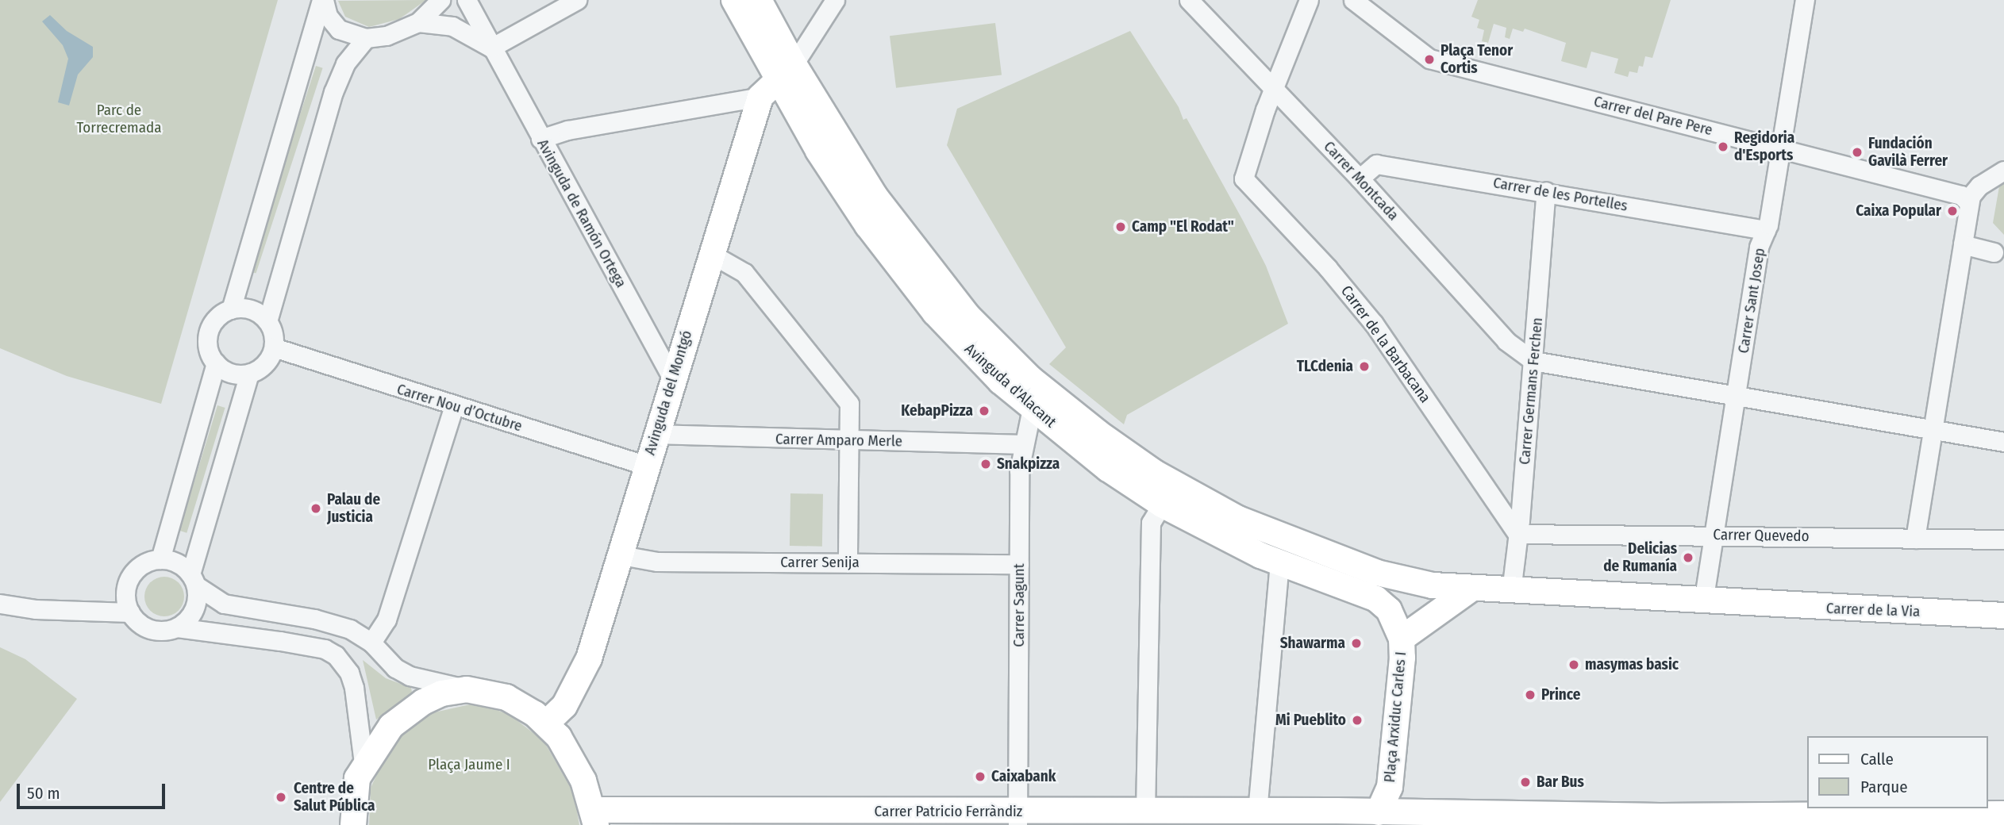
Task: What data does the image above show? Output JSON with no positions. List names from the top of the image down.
{
  "streets": {
    "main road": [
      "Avinguda d'Alacant",
      "Avinguda del Montgó",
      "Carrer de la Via",
      "Plaça Arxiduc Carles I",
      "Carrer Patricio Ferràndiz"
    ],
    "street": [
      "Carrer del Pare Pere",
      "Carrer Montcada",
      "Carrer de les Portelles",
      "Avinguda de Ramón Ortega",
      "Carrer Sant Josep",
      "Carrer de la Barbacana",
      "Carrer Germans Ferchen",
      "Carrer Nou d’Octubre",
      "Carrer Amparo Merle",
      "Carrer Quevedo",
      "Carrer Senija",
      "Carrer Sagunt"
    ]
  },
  "crossings": [
    ["Carrer del Pare Pere", "Carrer Sant Josep"],
    ["Carrer Montcada", "Carrer de les Portelles"],
    ["Carrer Montcada", "Carrer de la Barbacana"],
    ["Carrer Montcada", "Carrer Germans Ferchen"],
    ["Carrer de les Portelles", "Carrer Sant Josep"],
    ["Carrer de les Portelles", "Carrer Germans Ferchen"],
    ["Avinguda de Ramón Ortega", "Avinguda del Montgó"],
    ["Carrer Sant Josep", "Carrer Quevedo"],
    ["Carrer Sant Josep", "Carrer de la Via"],
    ["Carrer de la Barbacana", "Carrer Germans Ferchen"],
    ["Carrer de la Barbacana", "Carrer Quevedo"],
    ["Avinguda d'Alacant", "Carrer Sagunt"],
    ["Avinguda d'Alacant", "Plaça Arxiduc Carles I"],
    ["Carrer Germans Ferchen", "Carrer Quevedo"],
    ["Avinguda del Montgó", "Carrer Nou d’Octubre"],
    ["Avinguda del Montgó", "Carrer Amparo Merle"],
    ["Avinguda del Montgó", "Carrer Senija"],
    ["Carrer Amparo Merle", "Carrer Sagunt"],
    ["Carrer Senija", "Carrer Sagunt"],
    ["Carrer Sagunt", "Carrer Patricio Ferràndiz"],
    ["Plaça Arxiduc Carles I", "Carrer Patricio Ferràndiz"]
  ],
  "parks": ["Parc de Torrecremada", "Plaça Jaume I"],
  "places": [
    "Plaça Tenor Cortis",
    "Regidoria d'Esports",
    "Fundación Gavilà Ferrer",
    "Caixa Popular",
    "Camp \"El Rodat\"",
    "TLCdenia",
    "KebapPizza",
    "Snakpizza",
    "Palau de Justicia",
    "Delicias de Rumanía",
    "Shawarma",
    "masymas basic",
    "Prince",
    "Mi Pueblito",
    "Caixabank",
    "Bar Bus",
    "Centre de Salut Pública"
  ],
  "legend": ["Calle", "Parque"],
  "scale_bar": "50 m"
}
